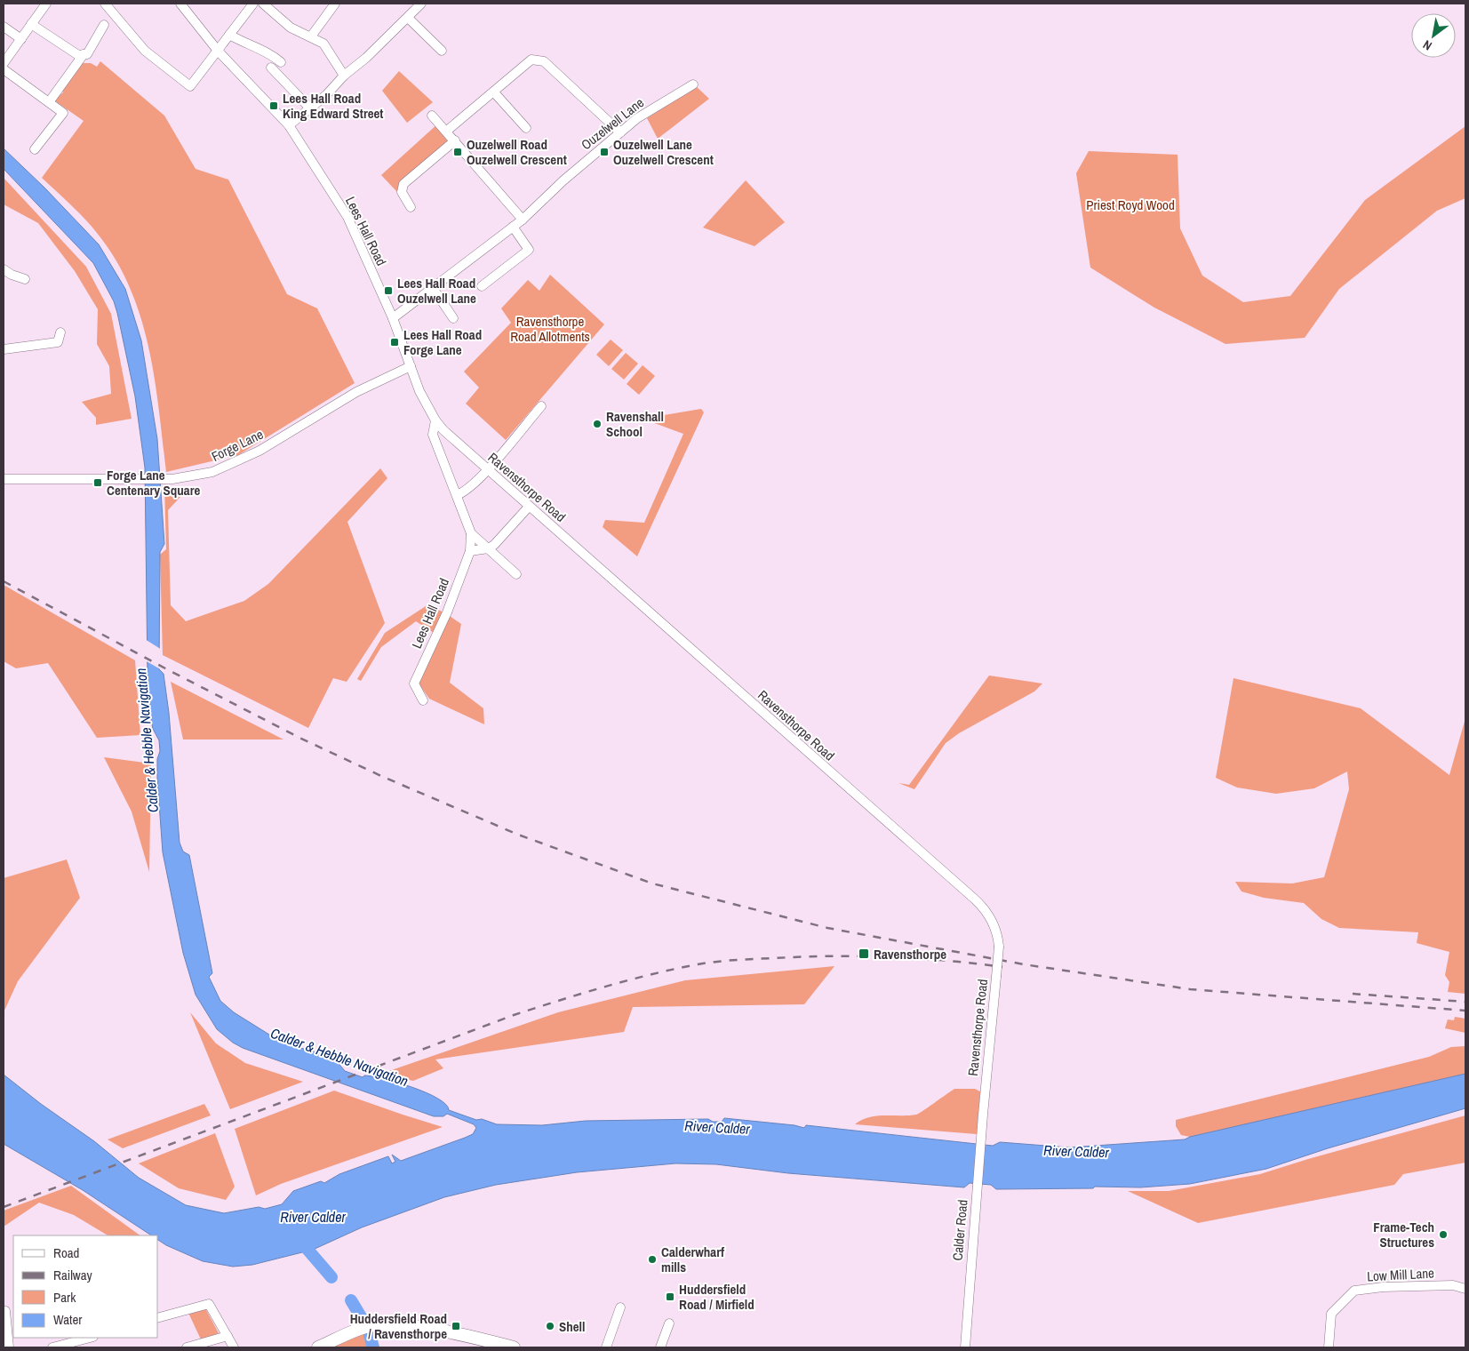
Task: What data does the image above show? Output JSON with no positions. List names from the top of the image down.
{
  "streets": {
    "street": [
      "Ouzelwell Lane",
      "Lees Hall Road",
      "Forge Lane",
      "Ravensthorpe Road",
      "Calder Road",
      "Low Mill Lane"
    ]
  },
  "crossings": [
    ["Ouzelwell Lane", "Lees Hall Road"],
    ["Lees Hall Road", "Forge Lane"],
    ["Lees Hall Road", "Ravensthorpe Road"],
    ["Ravensthorpe Road", "Calder Road"]
  ],
  "water": ["Calder & Hebble Navigation", "River Calder"],
  "parks": ["Priest Royd Wood", "Ravensthorpe Road Allotments"],
  "places": {
    "transit": [
      "Lees Hall Road King Edward Street",
      "Ouzelwell Road Ouzelwell Crescent",
      "Ouzelwell Lane Ouzelwell Crescent",
      "Lees Hall Road Ouzelwell Lane",
      "Lees Hall Road Forge Lane",
      "Forge Lane Centenary Square",
      "Ravensthorpe",
      "Huddersfield Road / Mirfield",
      "Huddersfield Road / Ravensthorpe"
    ],
    "other": [
      "Ravenshall School",
      "Frame-Tech Structures",
      "Calderwharf mills",
      "Shell"
    ]
  },
  "legend": [
    "Road",
    "Railway",
    "Park",
    "Water"
  ],
  "north": "bottom left"
}
